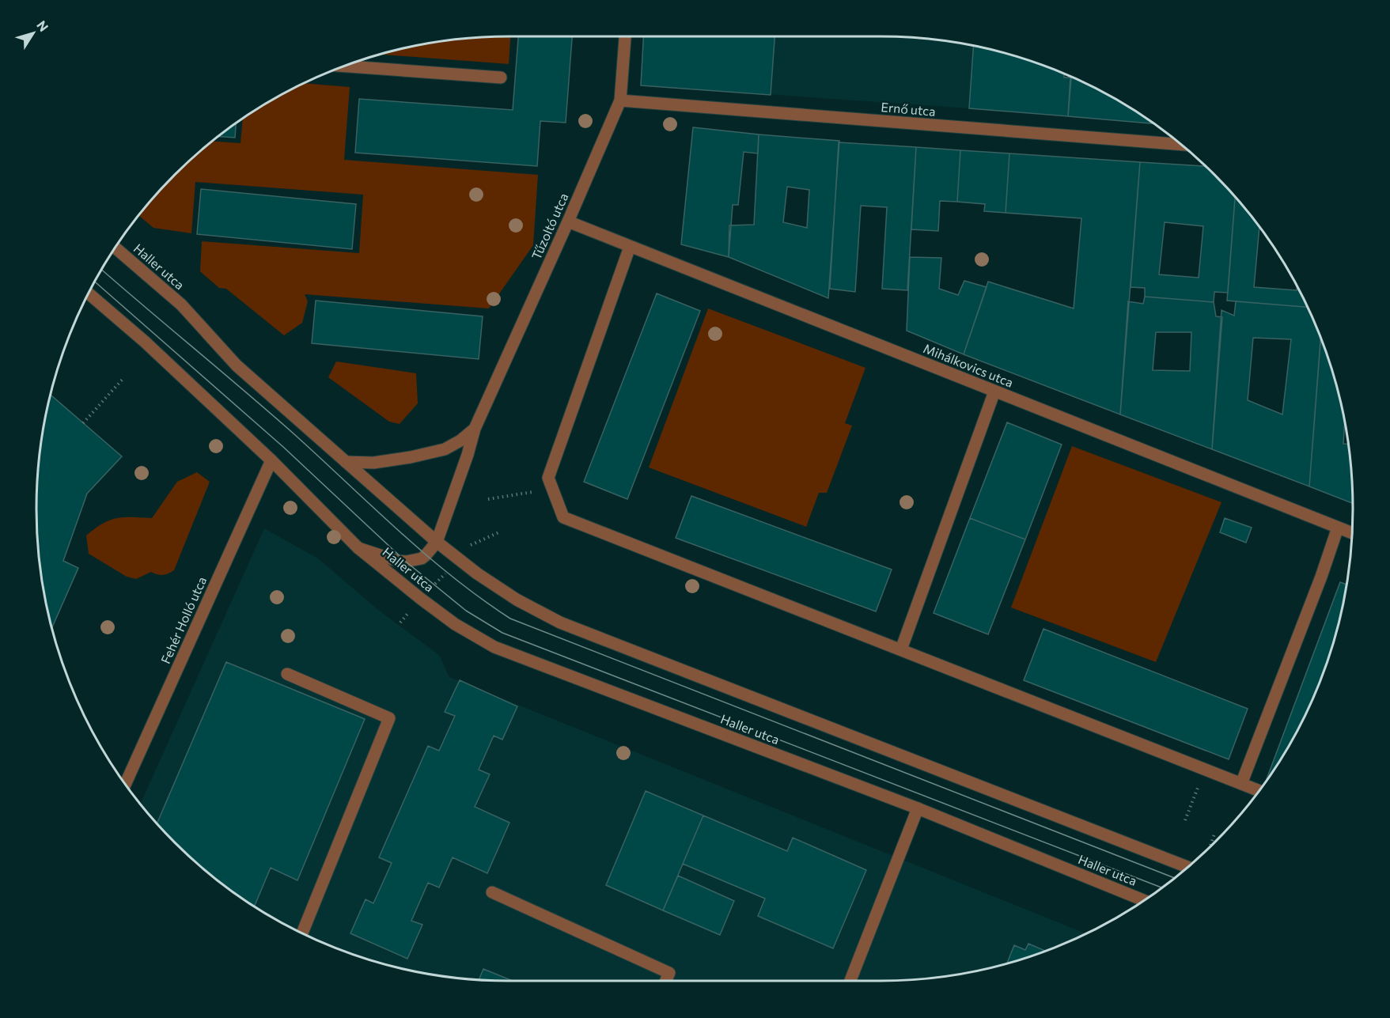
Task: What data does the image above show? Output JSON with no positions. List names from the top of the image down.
{
  "streets": {
    "street": [
      "Ernő utca",
      "Tűzoltó utca",
      "Haller utca",
      "Mihálkovics utca",
      "Fehér Holló utca"
    ]
  },
  "crossings": [
    ["Ernő utca", "Tűzoltó utca"],
    ["Tűzoltó utca", "Haller utca"],
    ["Tűzoltó utca", "Mihálkovics utca"],
    ["Haller utca", "Fehér Holló utca"]
  ],
  "north": "top right"
}
